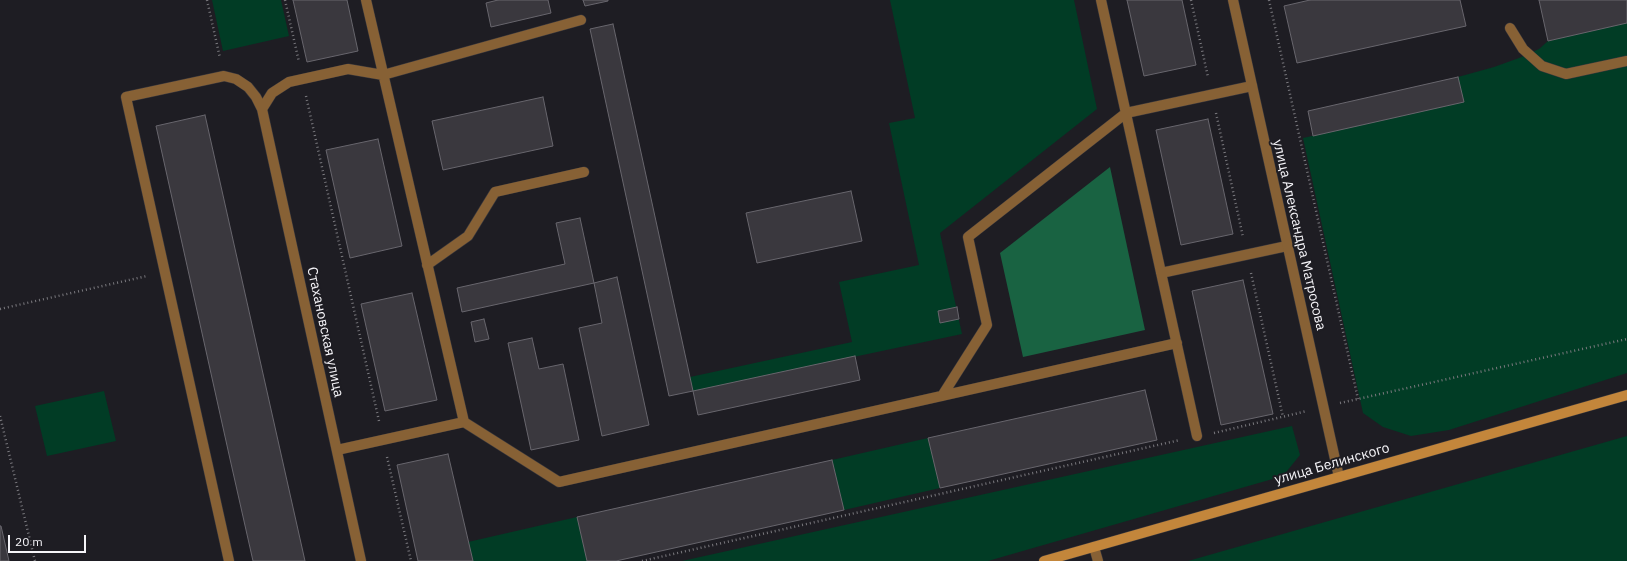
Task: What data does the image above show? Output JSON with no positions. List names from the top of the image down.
{
  "streets": {
    "street": ["улица Александра Матросова", "Стахановская улица", "улица Белинского"]
  },
  "crossings": [
    ["улица Александра Матросова", "улица Белинского"]
  ],
  "scale_bar": "20 m"
}
